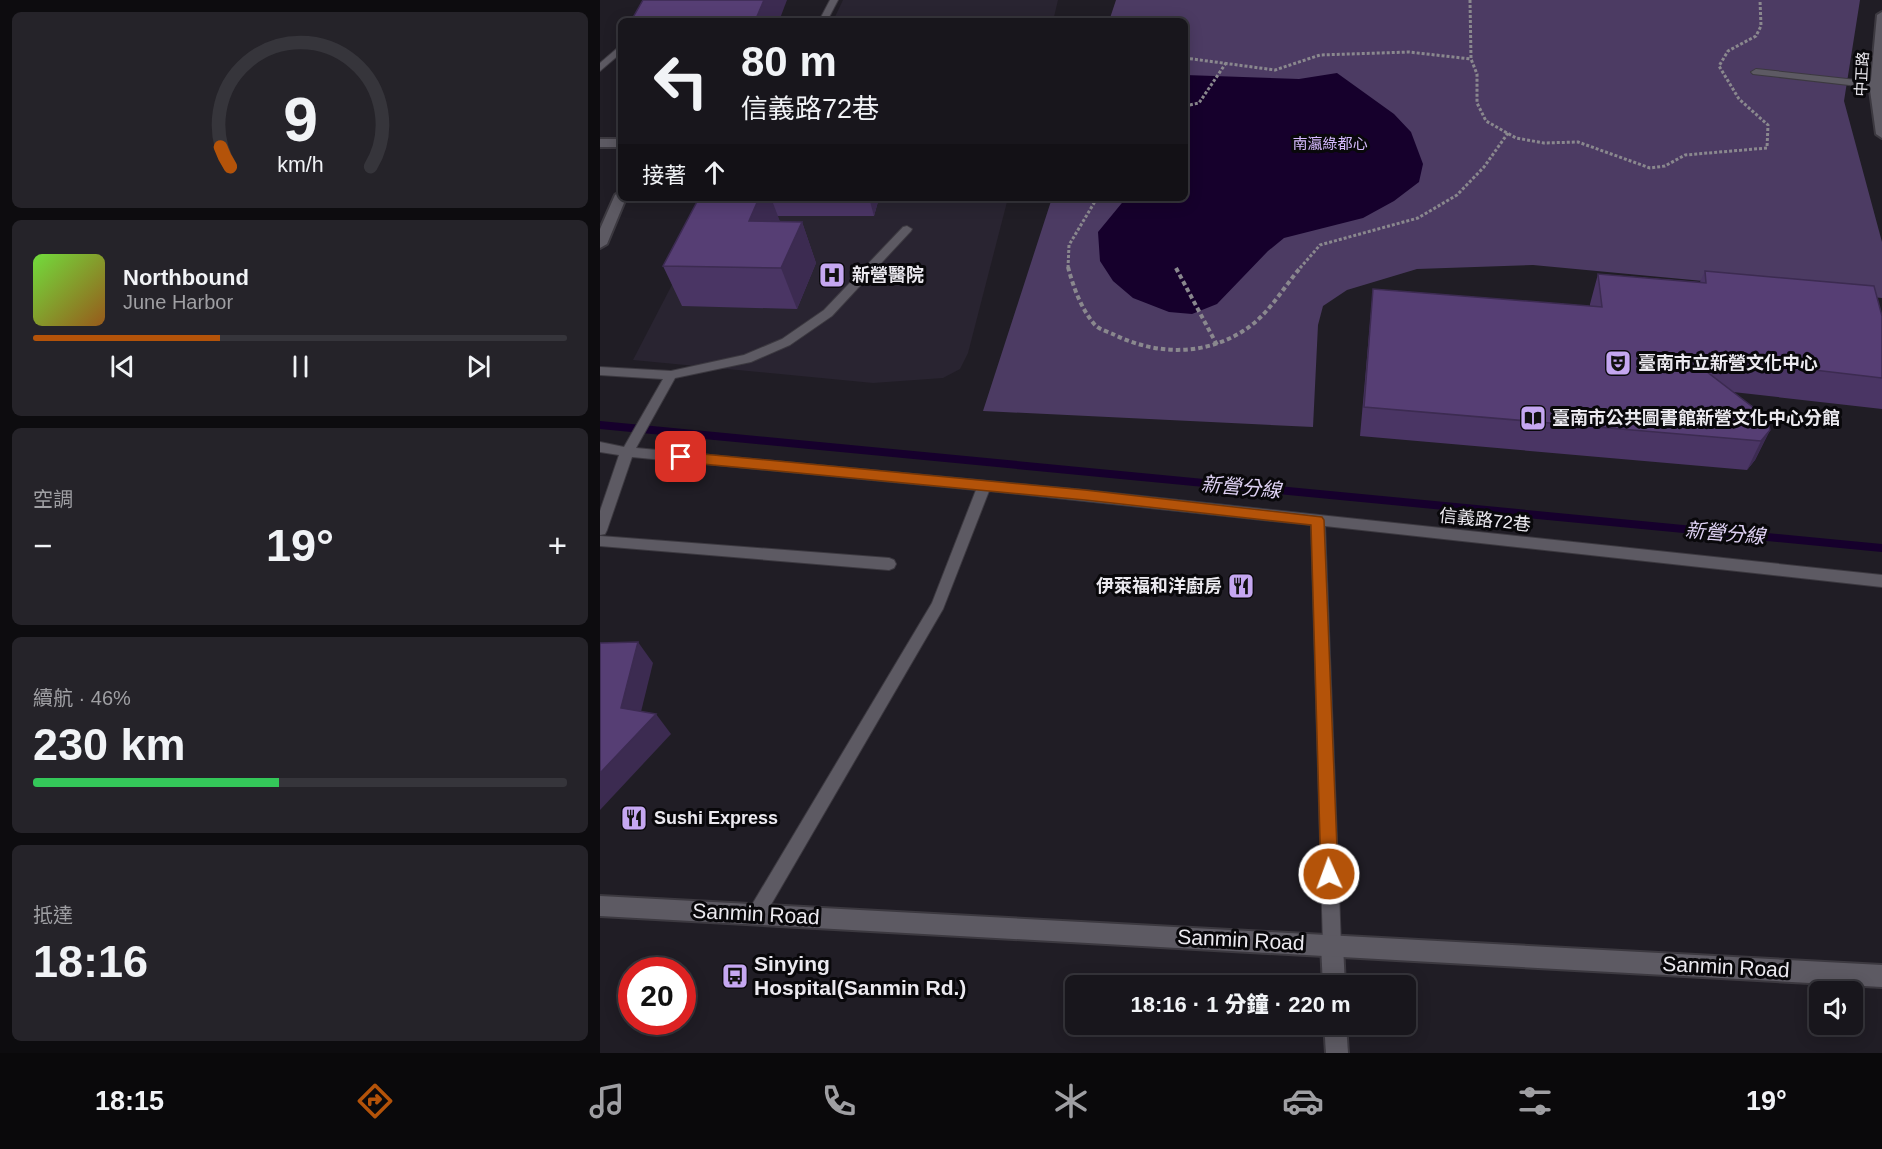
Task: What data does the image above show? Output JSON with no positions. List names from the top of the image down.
{
  "streets": {
    "street": ["中正路", "Sanmin Road"],
    "lane": ["信義路72巷"]
  },
  "water": ["新營分線"],
  "parks": ["南瀛綠都心"],
  "places": {
    "hospital": ["新營醫院"],
    "theatre": ["臺南市立新營文化中心"],
    "library": ["臺南市公共圖書館新營文化中心分館"],
    "restaurant": ["伊萊福和洋廚房", "Sushi Express"],
    "bus stop": ["Sinying Hospital(Sanmin Rd.)"]
  },
  "page": {
    "turn": ["80 m", "信義路72巷"],
    "then": "接著",
    "song": ["Northbound", "June Harbor"],
    "tile": [
      "空調",
      ["續航 · 46%", "230 km"],
      ["抵達", "18:16"]
    ],
    "heat": ["−", "19°", "+"],
    "limit": "20",
    "trip": "18:16 · 1 分鐘 · 220 m",
    "tabs": ["18:15", "19°"],
    "gauge": ["9", "km/h"]
  }
}
